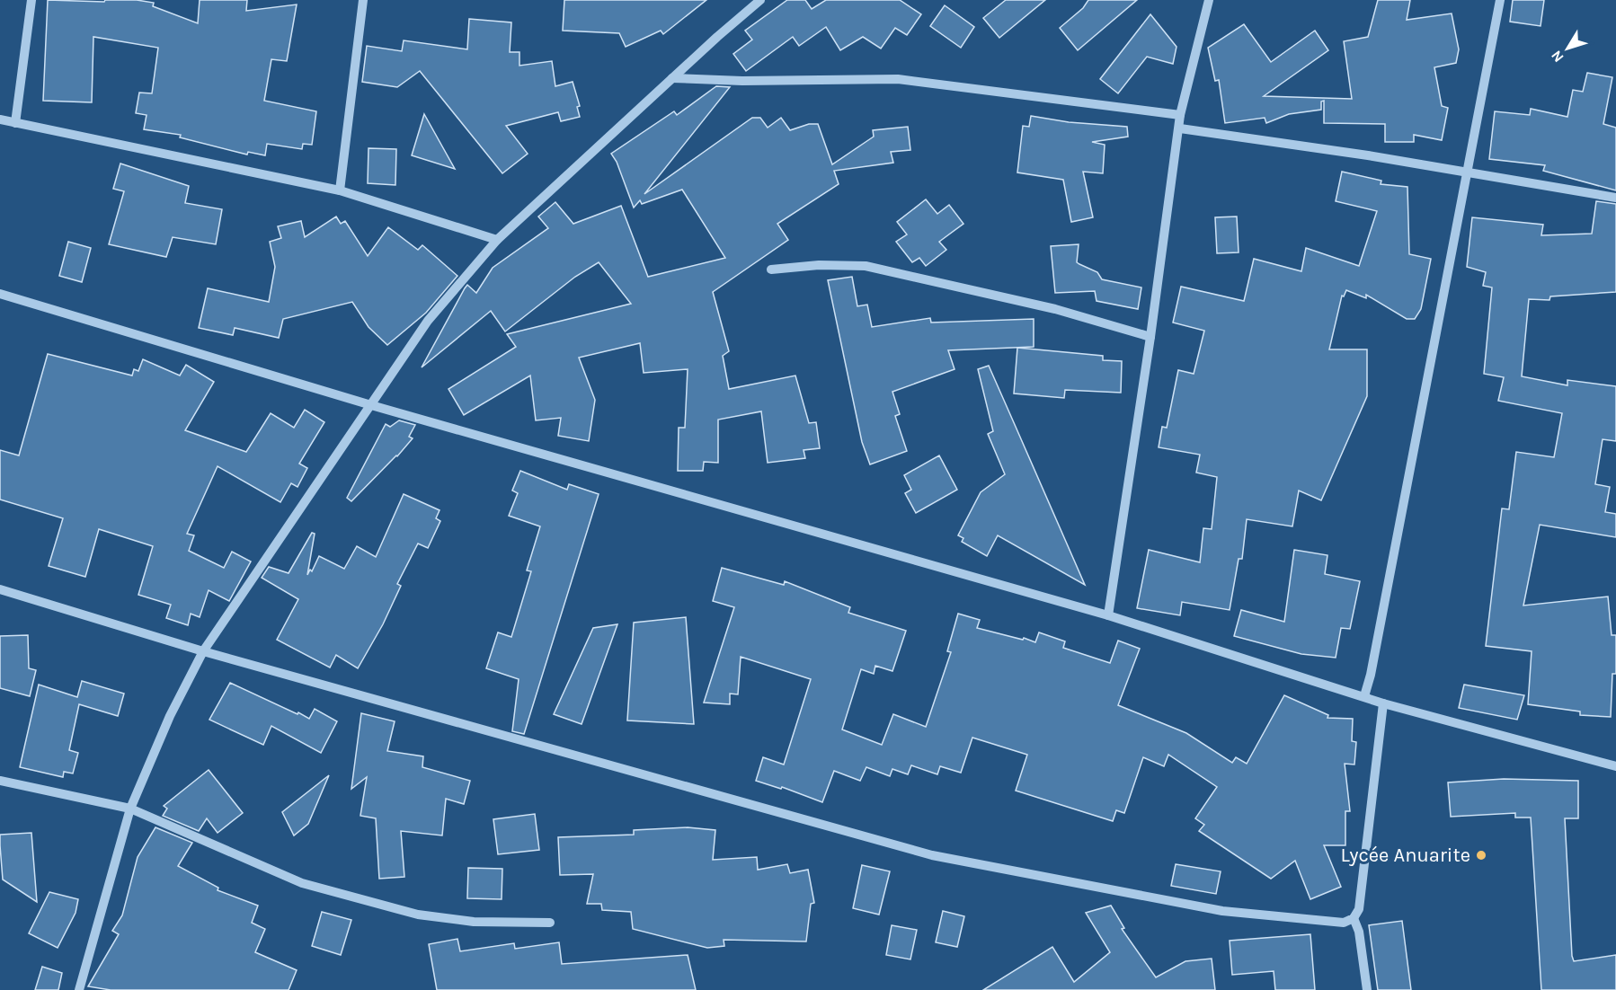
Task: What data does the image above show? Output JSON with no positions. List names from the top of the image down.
{
  "places": ["Lycée Anuarite"],
  "north": "bottom left"
}
